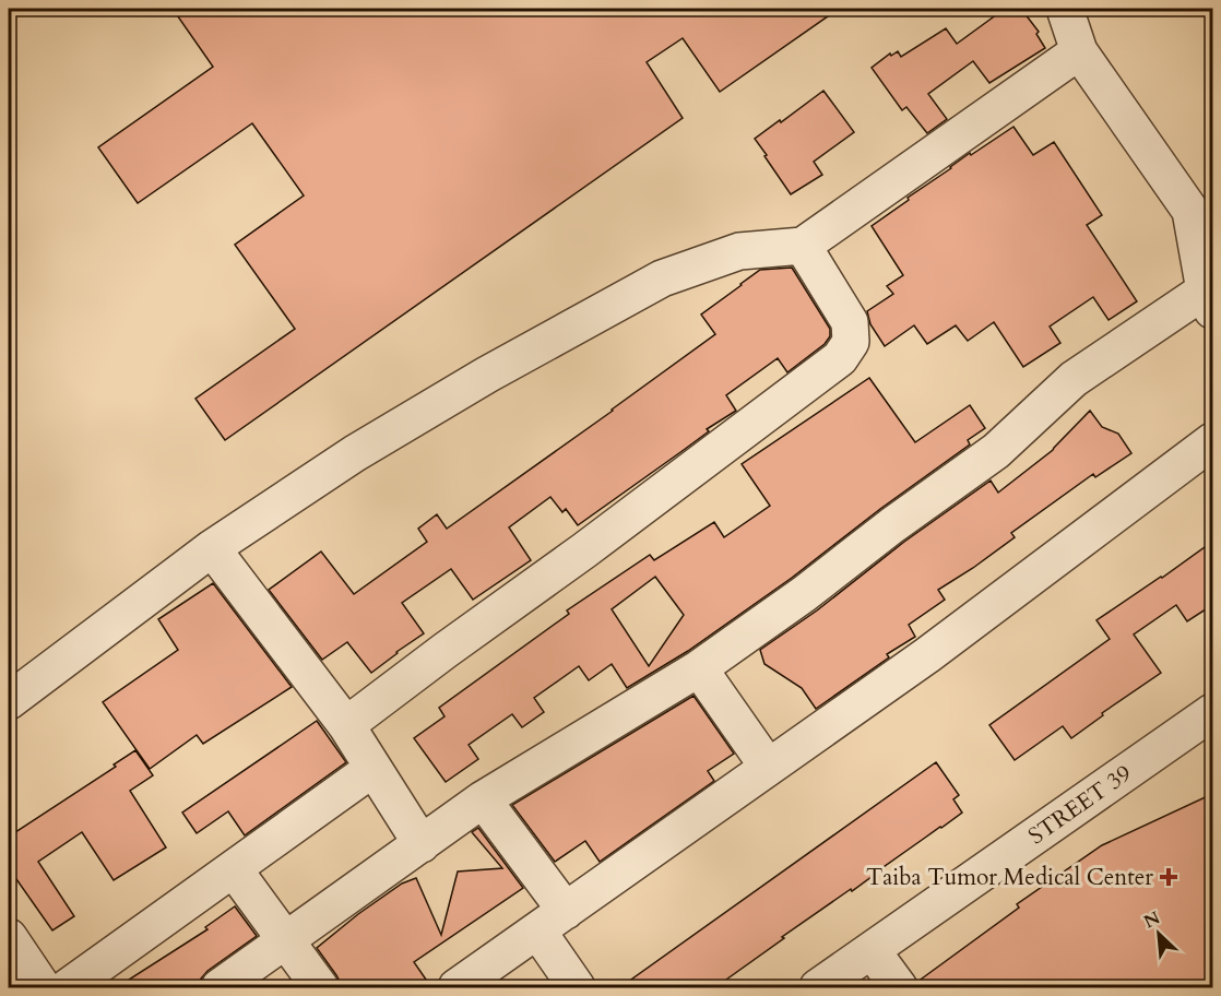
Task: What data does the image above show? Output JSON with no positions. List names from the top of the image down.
{
  "streets": {
    "street": ["STREET 39"]
  },
  "places": {
    "health": ["Taiba Tumor Medical Center"]
  },
  "north": "top left"
}
